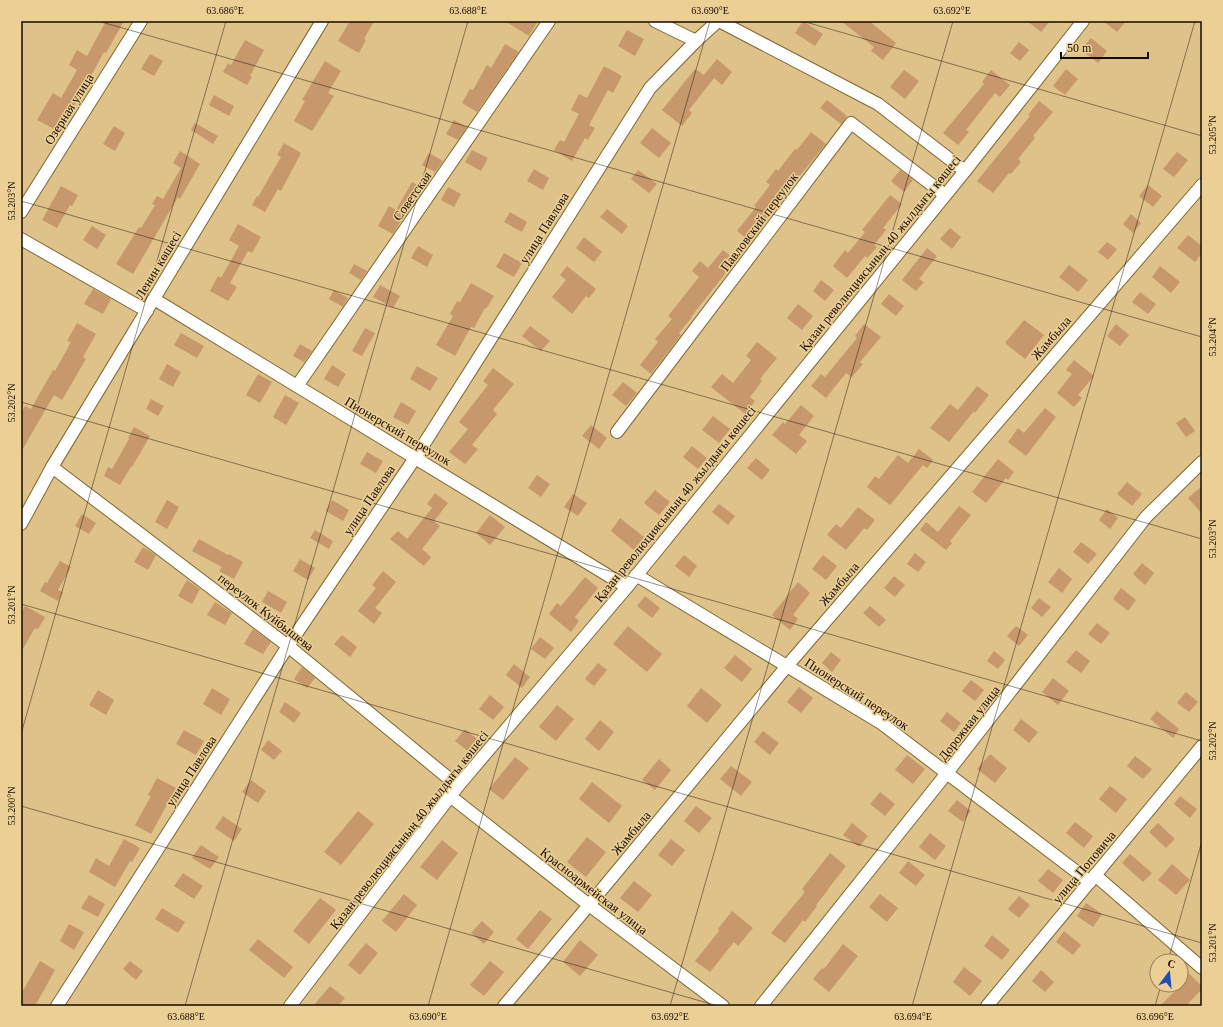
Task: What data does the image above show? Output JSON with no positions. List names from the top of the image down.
{
  "streets": {
    "street": [
      "Озерная улица",
      "Советская",
      "Павловский переулок",
      "улица Павлова",
      "Қазан революциясының 40 жылдығы көшесі",
      "Ленин көшесі",
      "Жамбыла",
      "Пионерский переулок",
      "переулок Куйбышева",
      "Дорожная улица",
      "улица Поповича",
      "Красноармейская улица"
    ]
  },
  "crossings": [
    ["Советская", "Пионерский переулок"],
    ["Павловский переулок", "Қазан революциясының 40 жылдығы көшесі"],
    ["улица Павлова", "Пионерский переулок"],
    ["улица Павлова", "переулок Куйбышева"],
    ["Қазан революциясының 40 жылдығы көшесі", "Пионерский переулок"],
    ["Қазан революциясының 40 жылдығы көшесі", "переулок Куйбышева"],
    ["Қазан революциясының 40 жылдығы көшесі", "Красноармейская улица"],
    ["Ленин көшесі", "Пионерский переулок"],
    ["Ленин көшесі", "переулок Куйбышева"],
    ["Жамбыла", "Пионерский переулок"],
    ["Жамбыла", "Красноармейская улица"],
    ["Пионерский переулок", "Дорожная улица"],
    ["Пионерский переулок", "улица Поповича"]
  ],
  "scale_bar": "50 m",
  "north": "top",
  "coordinates": [
    "63.686°E",
    "63.688°E",
    "63.690°E",
    "63.692°E",
    "53.205°N",
    "53.203°N",
    "53.204°N",
    "53.202°N",
    "53.201°N",
    "53.200°N",
    "63.694°E",
    "63.696°E"
  ]
}
